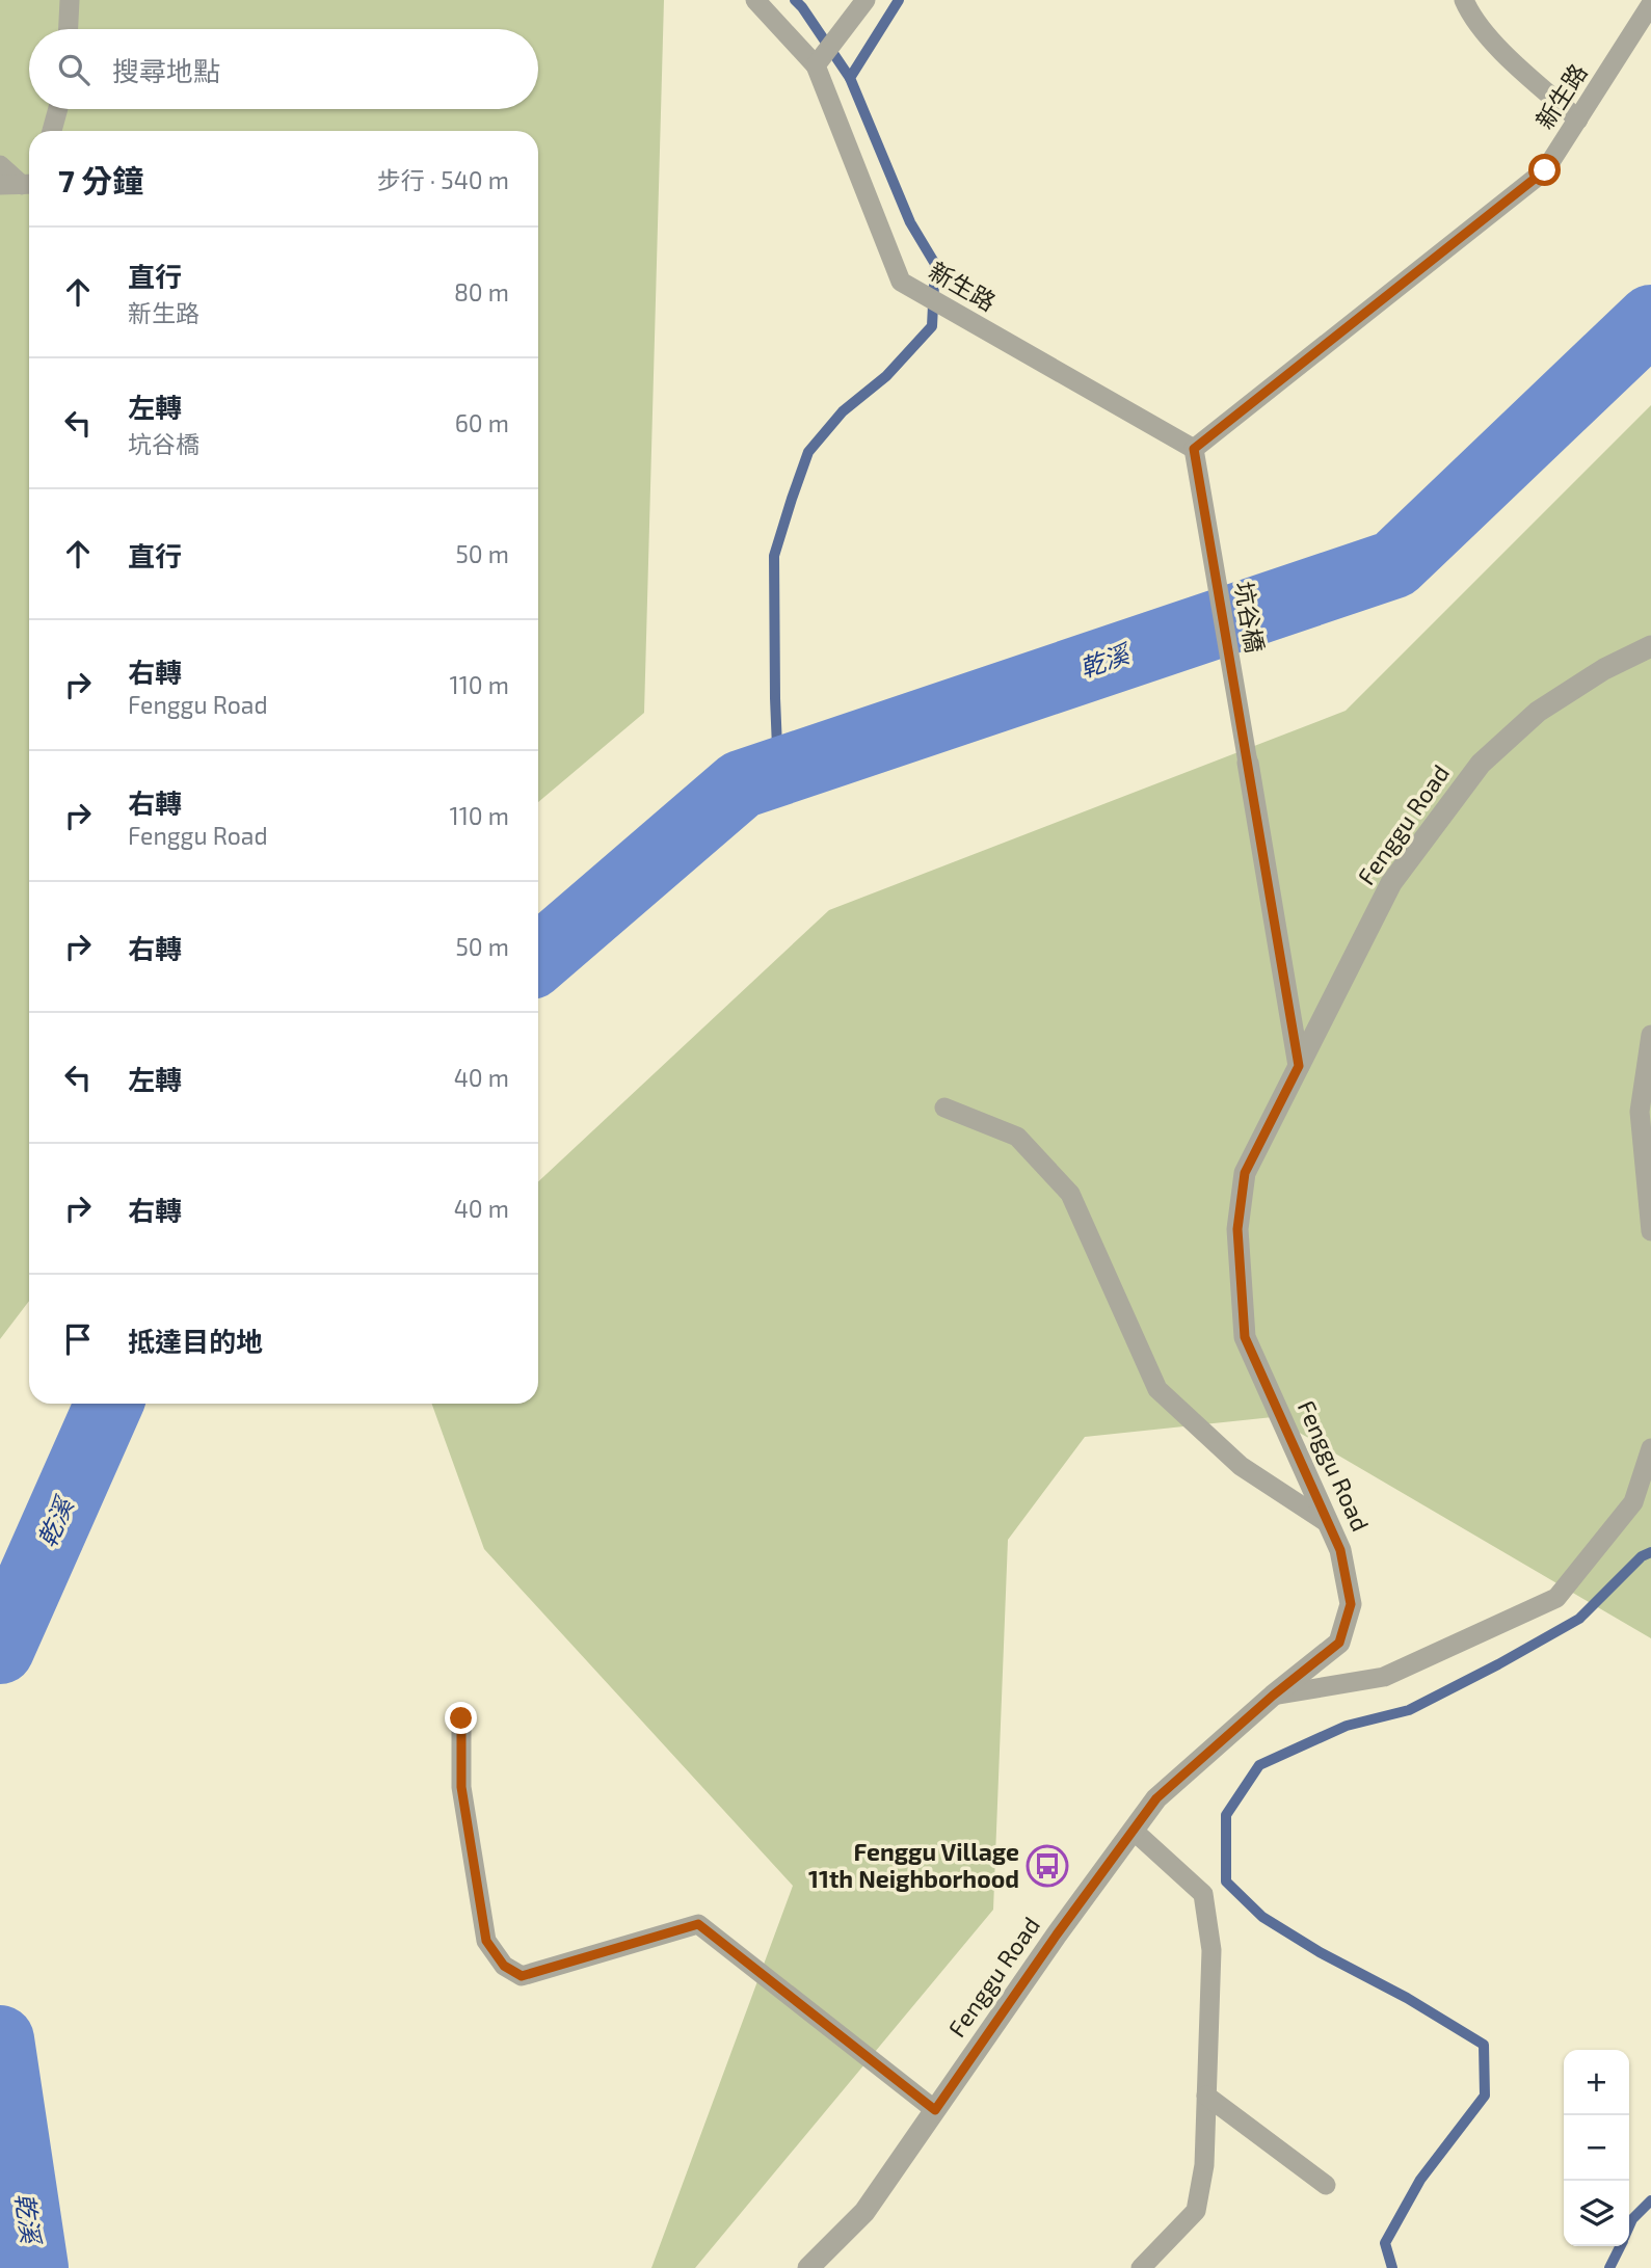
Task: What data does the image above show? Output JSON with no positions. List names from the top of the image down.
{
  "streets": {
    "street": ["Fenggu Road"],
    "lane": ["新生路", "坑谷橋"]
  },
  "crossings": [
    ["新生路", "坑谷橋"]
  ],
  "water": ["乾溪"],
  "places": {
    "bus stop": ["Fenggu Village 11th Neighborhood"]
  },
  "page": {
    "search": "搜尋地點",
    "heading": ["7 分鐘", "步行 · 540 m"],
    "list": [
      ["直行", "新生路", "80 m"],
      ["左轉", "坑谷橋", "60 m"],
      ["直行", "50 m"],
      ["右轉", "Fenggu Road", "110 m"],
      ["右轉", "Fenggu Road", "110 m"],
      ["右轉", "50 m"],
      ["左轉", "40 m"],
      ["右轉", "40 m"],
      "抵達目的地"
    ],
    "map_buttons": ["+", "−"]
  }
}
